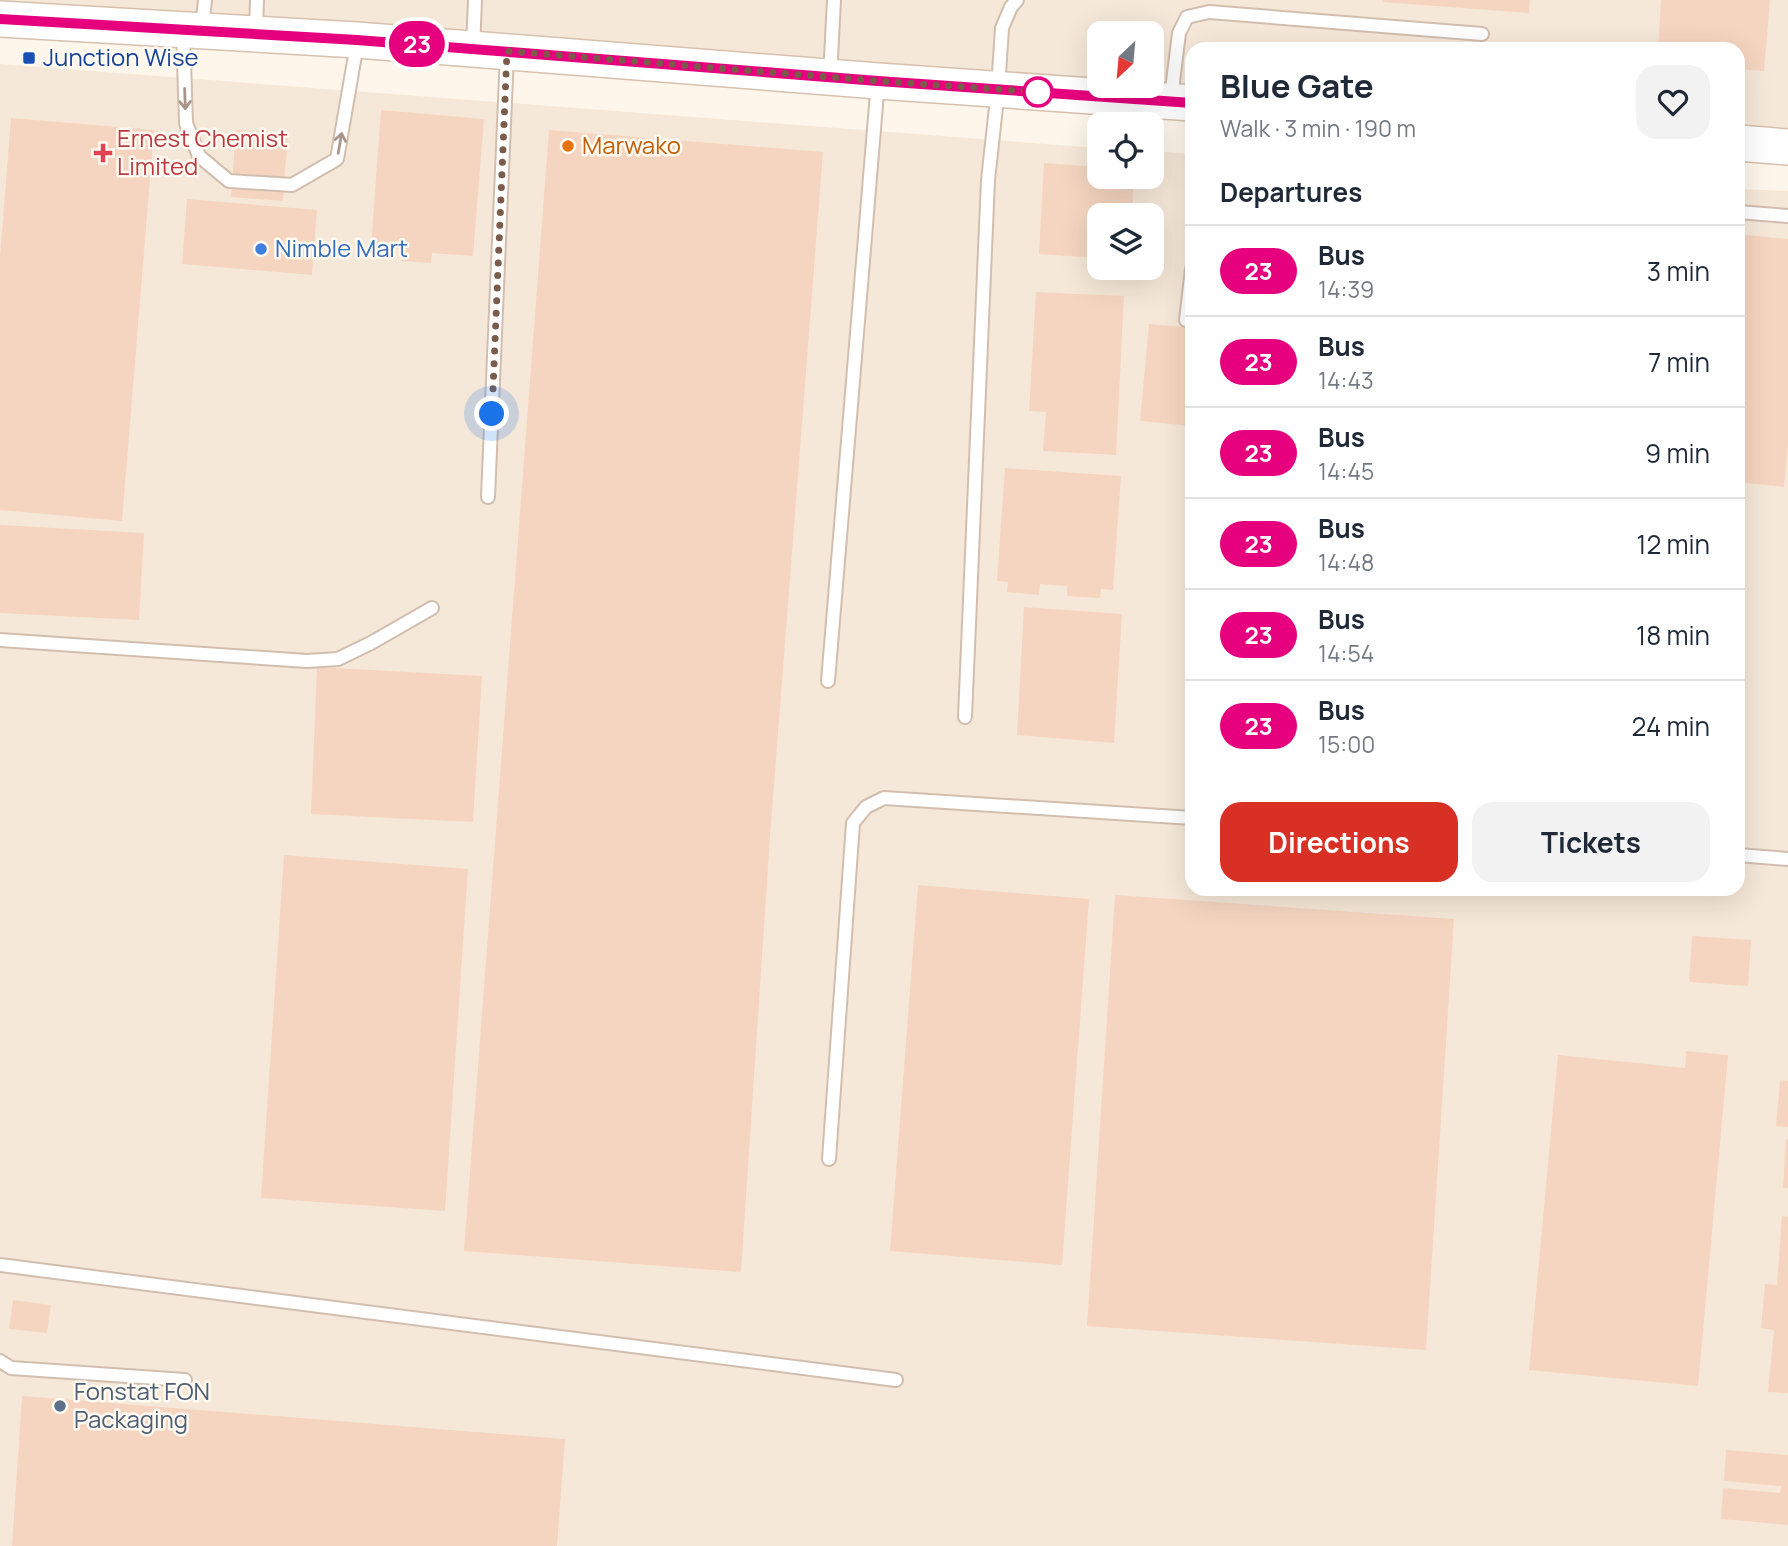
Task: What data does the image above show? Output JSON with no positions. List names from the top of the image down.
{
  "places": {
    "transit": ["Junction Wise"],
    "other": ["Marwako", "Nimble Mart", "Fonstat FON Packaging"],
    "health": ["Ernest Chemist Limited"]
  },
  "lines": ["bus line 23"],
  "north": "bottom left",
  "page": {
    "on_map": "23",
    "heading": [
      ["Blue Gate", "Walk · 3 min · 190 m"],
      "Departures"
    ],
    "list": [
      {
        "mark": "23",
        "name": "Bus",
        "note": "14:39",
        "value": "3 min"
      },
      {
        "mark": "23",
        "name": "Bus",
        "note": "14:43",
        "value": "7 min"
      },
      {
        "mark": "23",
        "name": "Bus",
        "note": "14:45",
        "value": "9 min"
      },
      {
        "mark": "23",
        "name": "Bus",
        "note": "14:48",
        "value": "12 min"
      },
      {
        "mark": "23",
        "name": "Bus",
        "note": "14:54",
        "value": "18 min"
      },
      {
        "mark": "23",
        "name": "Bus",
        "note": "15:00",
        "value": "24 min"
      }
    ],
    "buttons": ["Directions", "Tickets"]
  }
}
